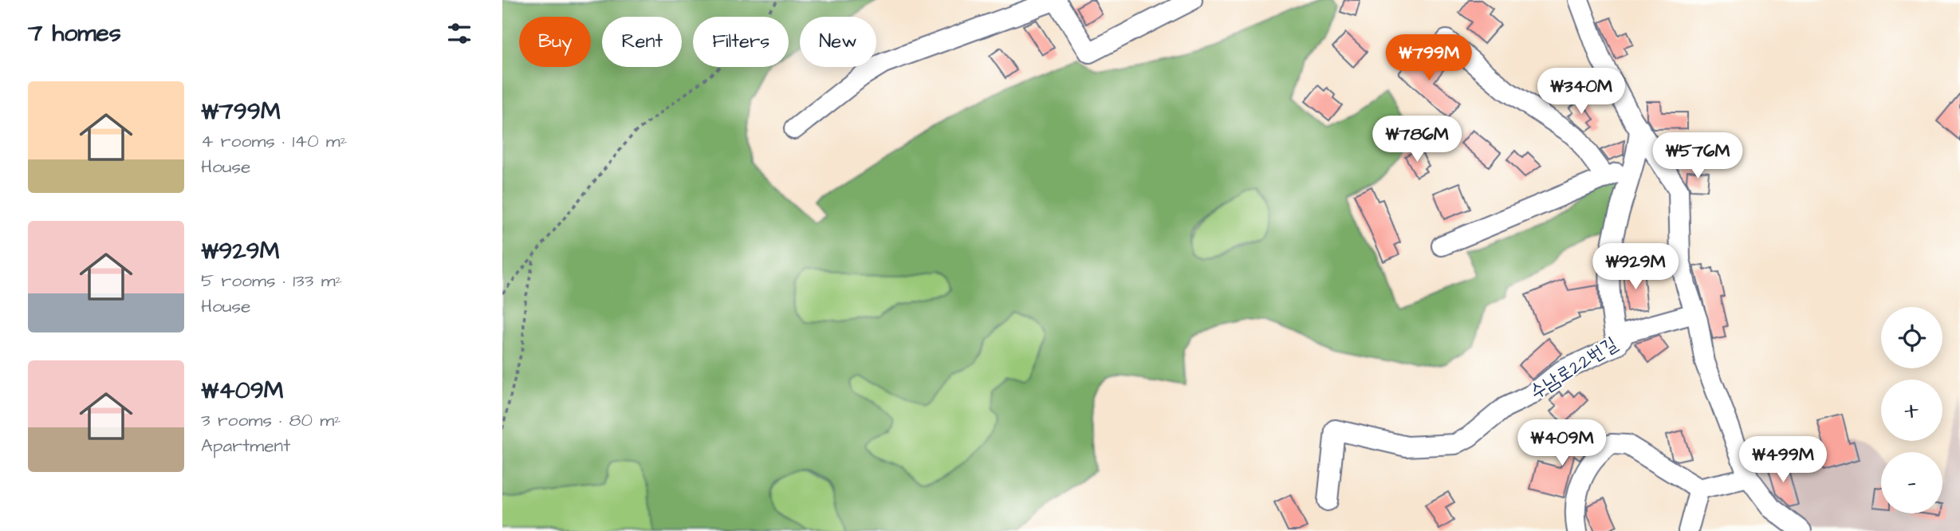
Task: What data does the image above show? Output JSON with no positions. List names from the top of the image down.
{
  "streets": {
    "lane": ["수남로22번길"]
  },
  "page": {
    "heading": "7 homes",
    "chip": [
      "Buy",
      "Rent",
      "Filters",
      "New"
    ],
    "price": [
      "₩799M",
      "₩340M",
      "₩786M",
      "₩576M",
      "₩929M",
      "₩409M",
      "₩499M"
    ],
    "list": [
      {
        "name": "₩799M",
        "note": "4 rooms · 140 m² · House"
      },
      {
        "name": "₩929M",
        "note": "5 rooms · 133 m² · House"
      },
      {
        "name": "₩409M",
        "note": "3 rooms · 80 m² · Apartment"
      }
    ],
    "map_buttons": ["+", "−"]
  }
}
